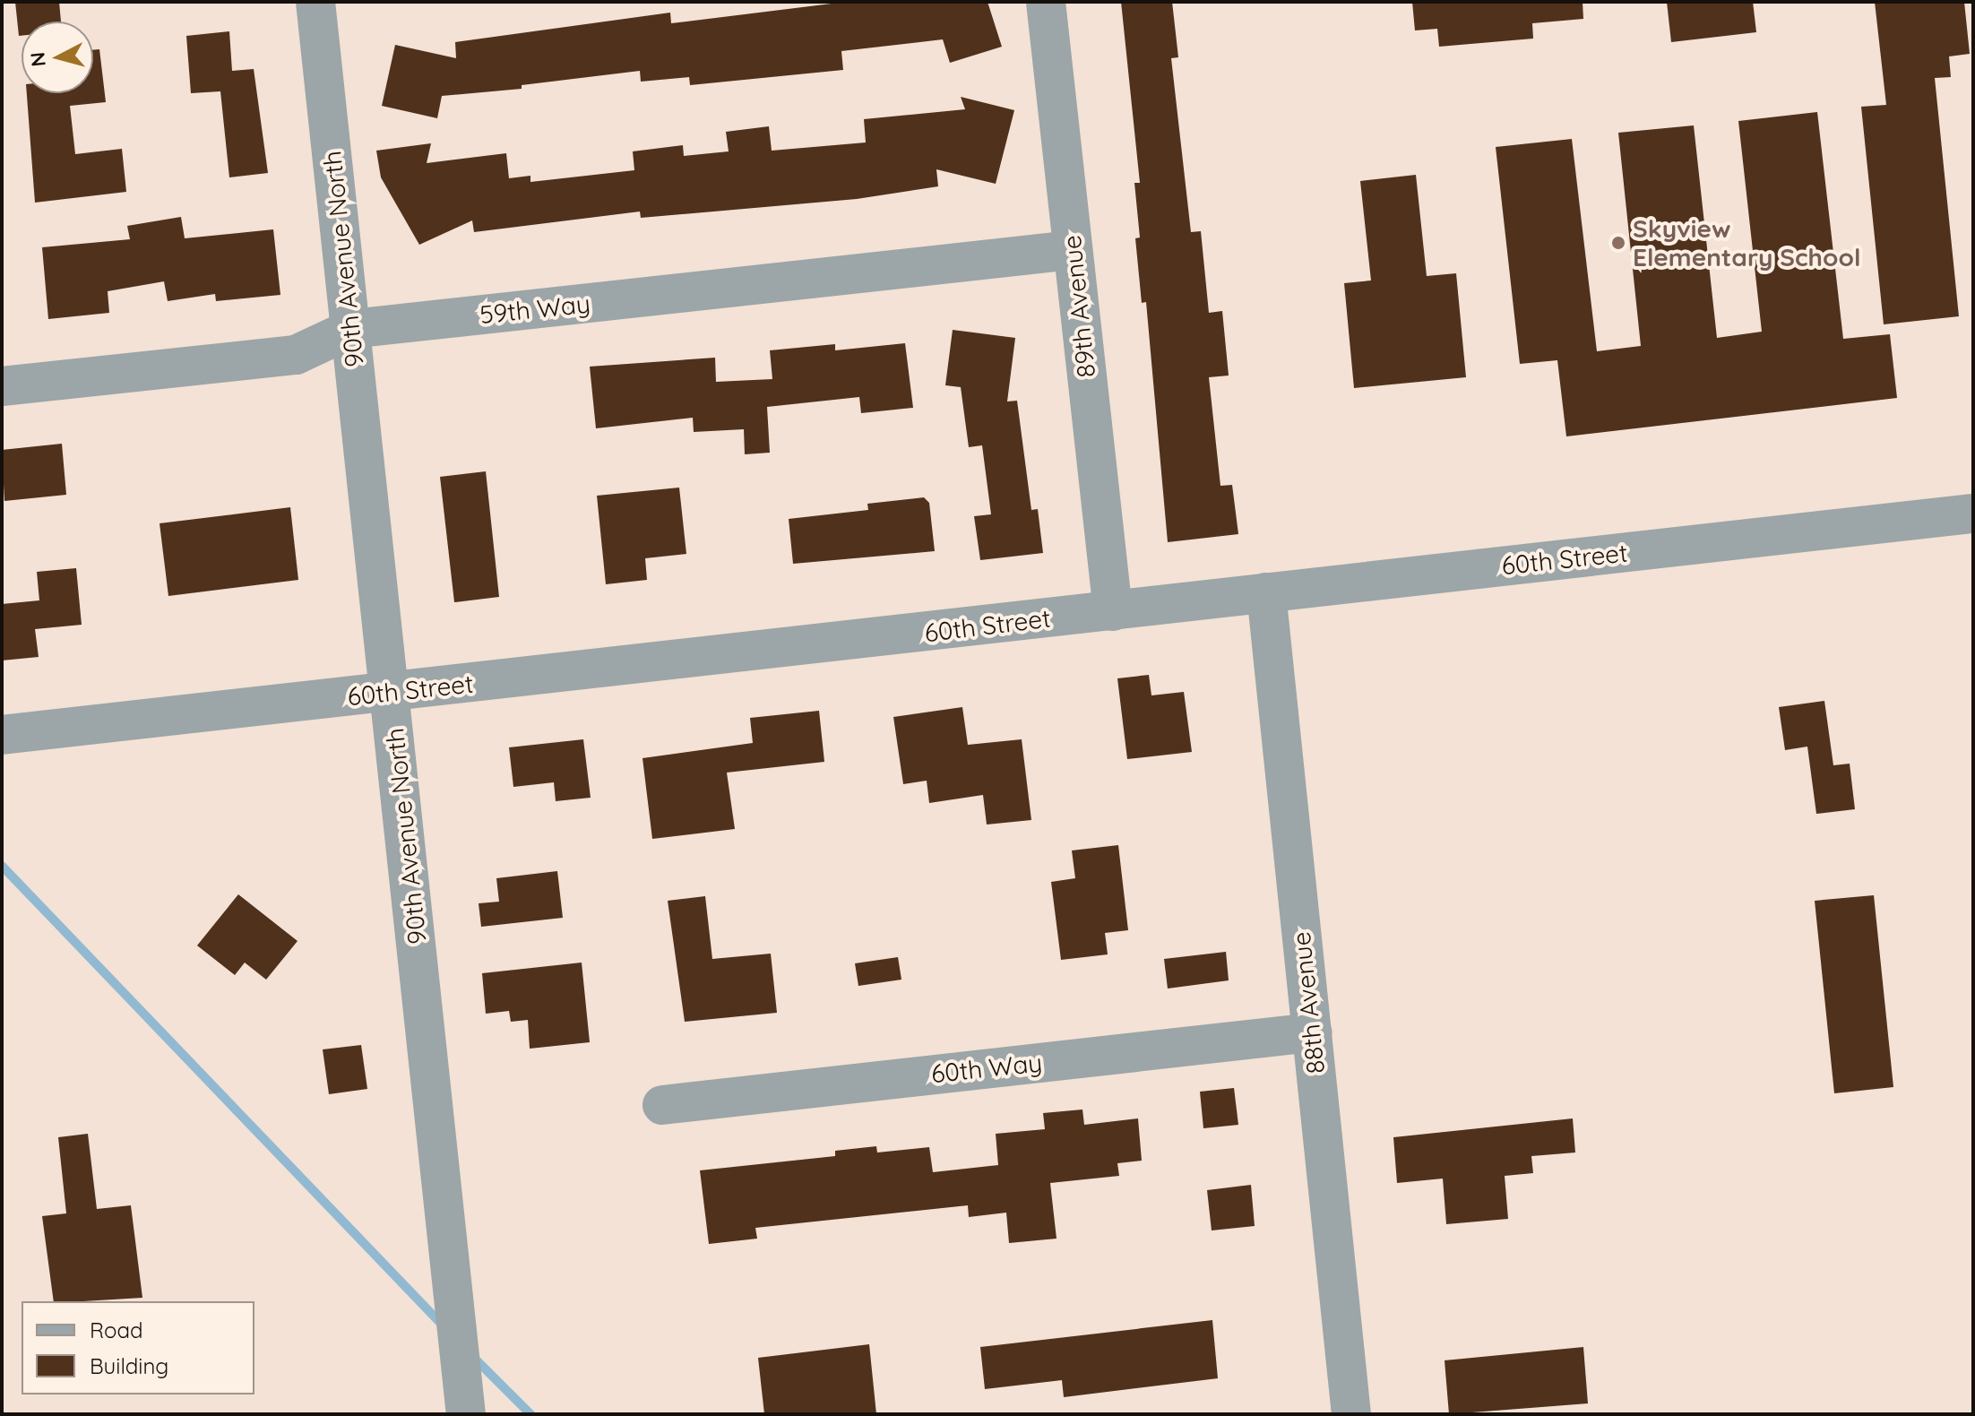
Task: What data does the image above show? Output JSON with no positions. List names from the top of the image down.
{
  "streets": {
    "street": [
      "90th Avenue North",
      "89th Avenue",
      "59th Way",
      "60th Street",
      "88th Avenue",
      "60th Way"
    ]
  },
  "crossings": [
    ["90th Avenue North", "59th Way"],
    ["90th Avenue North", "60th Street"],
    ["89th Avenue", "59th Way"],
    ["89th Avenue", "60th Street"],
    ["60th Street", "88th Avenue"],
    ["88th Avenue", "60th Way"]
  ],
  "places": ["Skyview Elementary School"],
  "legend": ["Road", "Building"],
  "north": "left"
}
